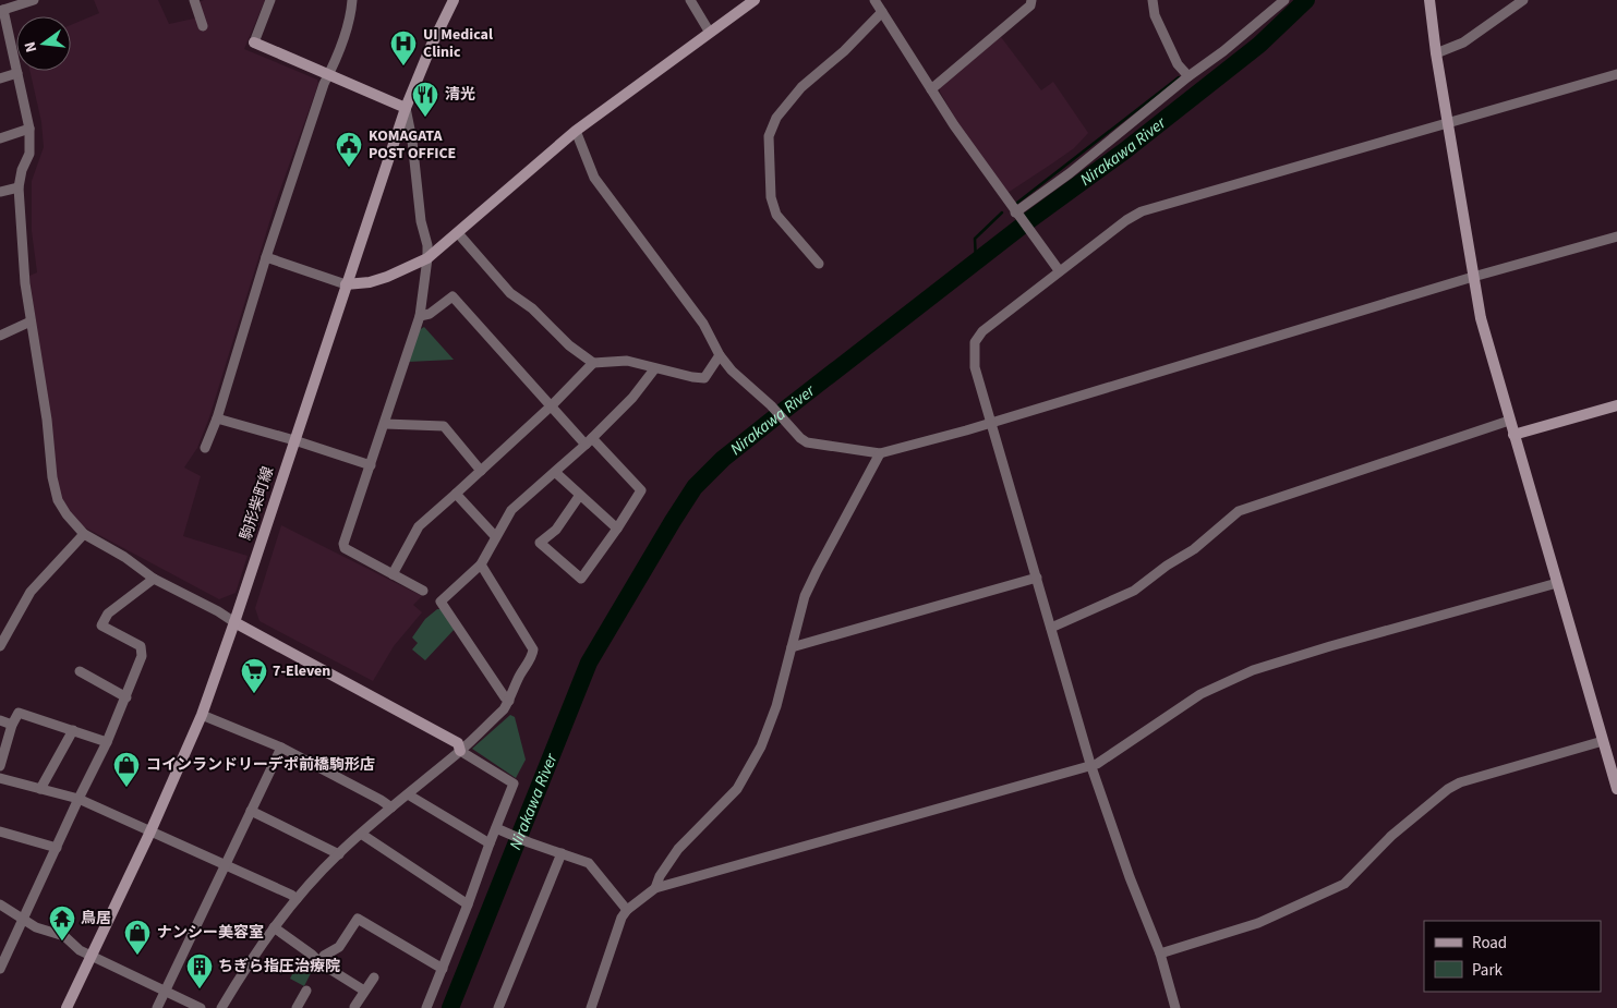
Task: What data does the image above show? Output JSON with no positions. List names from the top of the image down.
{
  "streets": {
    "street": ["駒形柴町線"]
  },
  "water": ["Nirakawa River"],
  "places": {
    "hospital": ["UI Medical Clinic"],
    "restaurant": ["清光"],
    "public building": ["KOMAGATA POST OFFICE"],
    "supermarket": ["7-Eleven"],
    "shop": ["コインランドリーデポ前橋駒形店", "ナンシー美容室"],
    "temple": ["鳥居"],
    "building": ["ちぎら指圧治療院"]
  },
  "legend": ["Road", "Park"],
  "north": "left"
}
